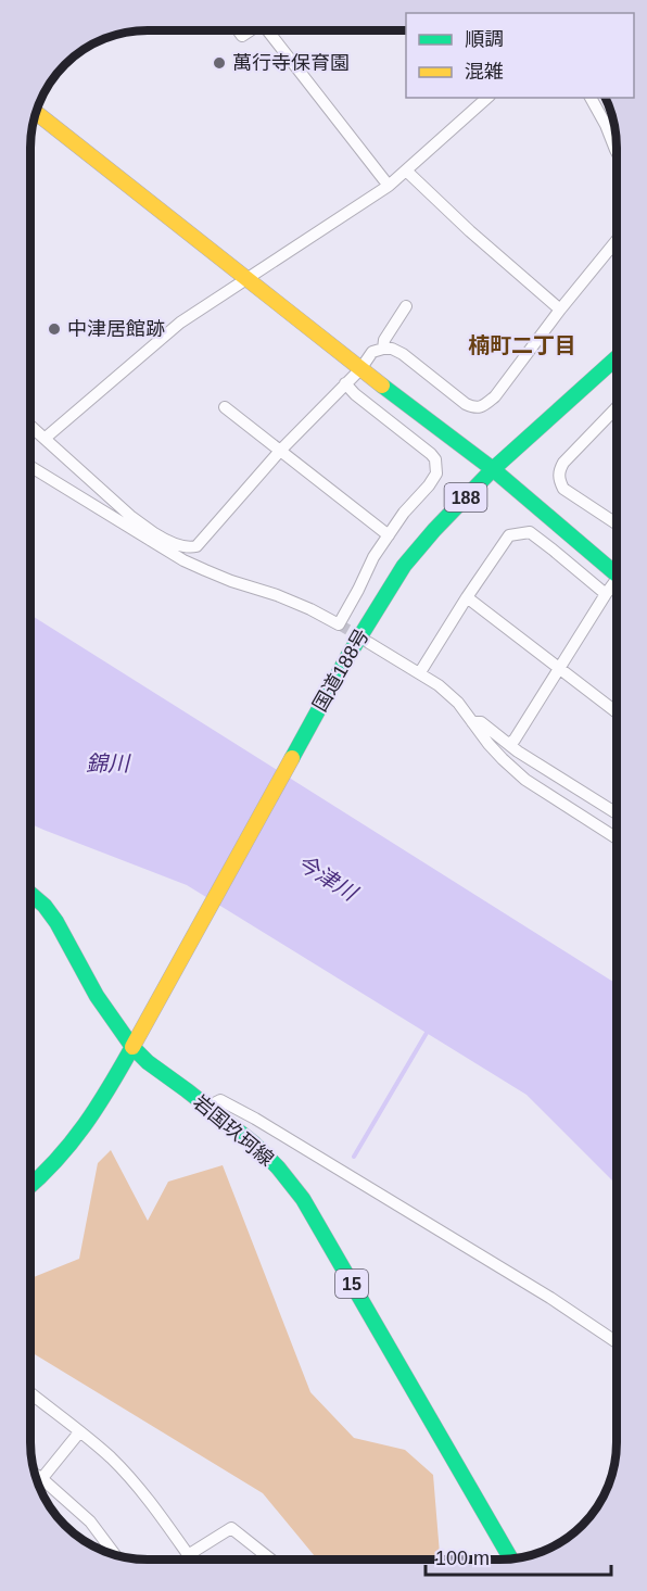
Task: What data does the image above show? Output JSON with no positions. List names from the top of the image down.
{
  "streets": {
    "main road": [
      "188",
      "国道188号",
      "岩国玖珂線",
      "15"
    ]
  },
  "crossings": [
    ["国道188号", "岩国玖珂線"]
  ],
  "districts": ["楠町二丁目"],
  "water": ["錦川", "今津川"],
  "places": ["萬行寺保育園", "中津居館跡"],
  "legend": ["順調", "混雑"],
  "scale_bar": "100 m"
}
